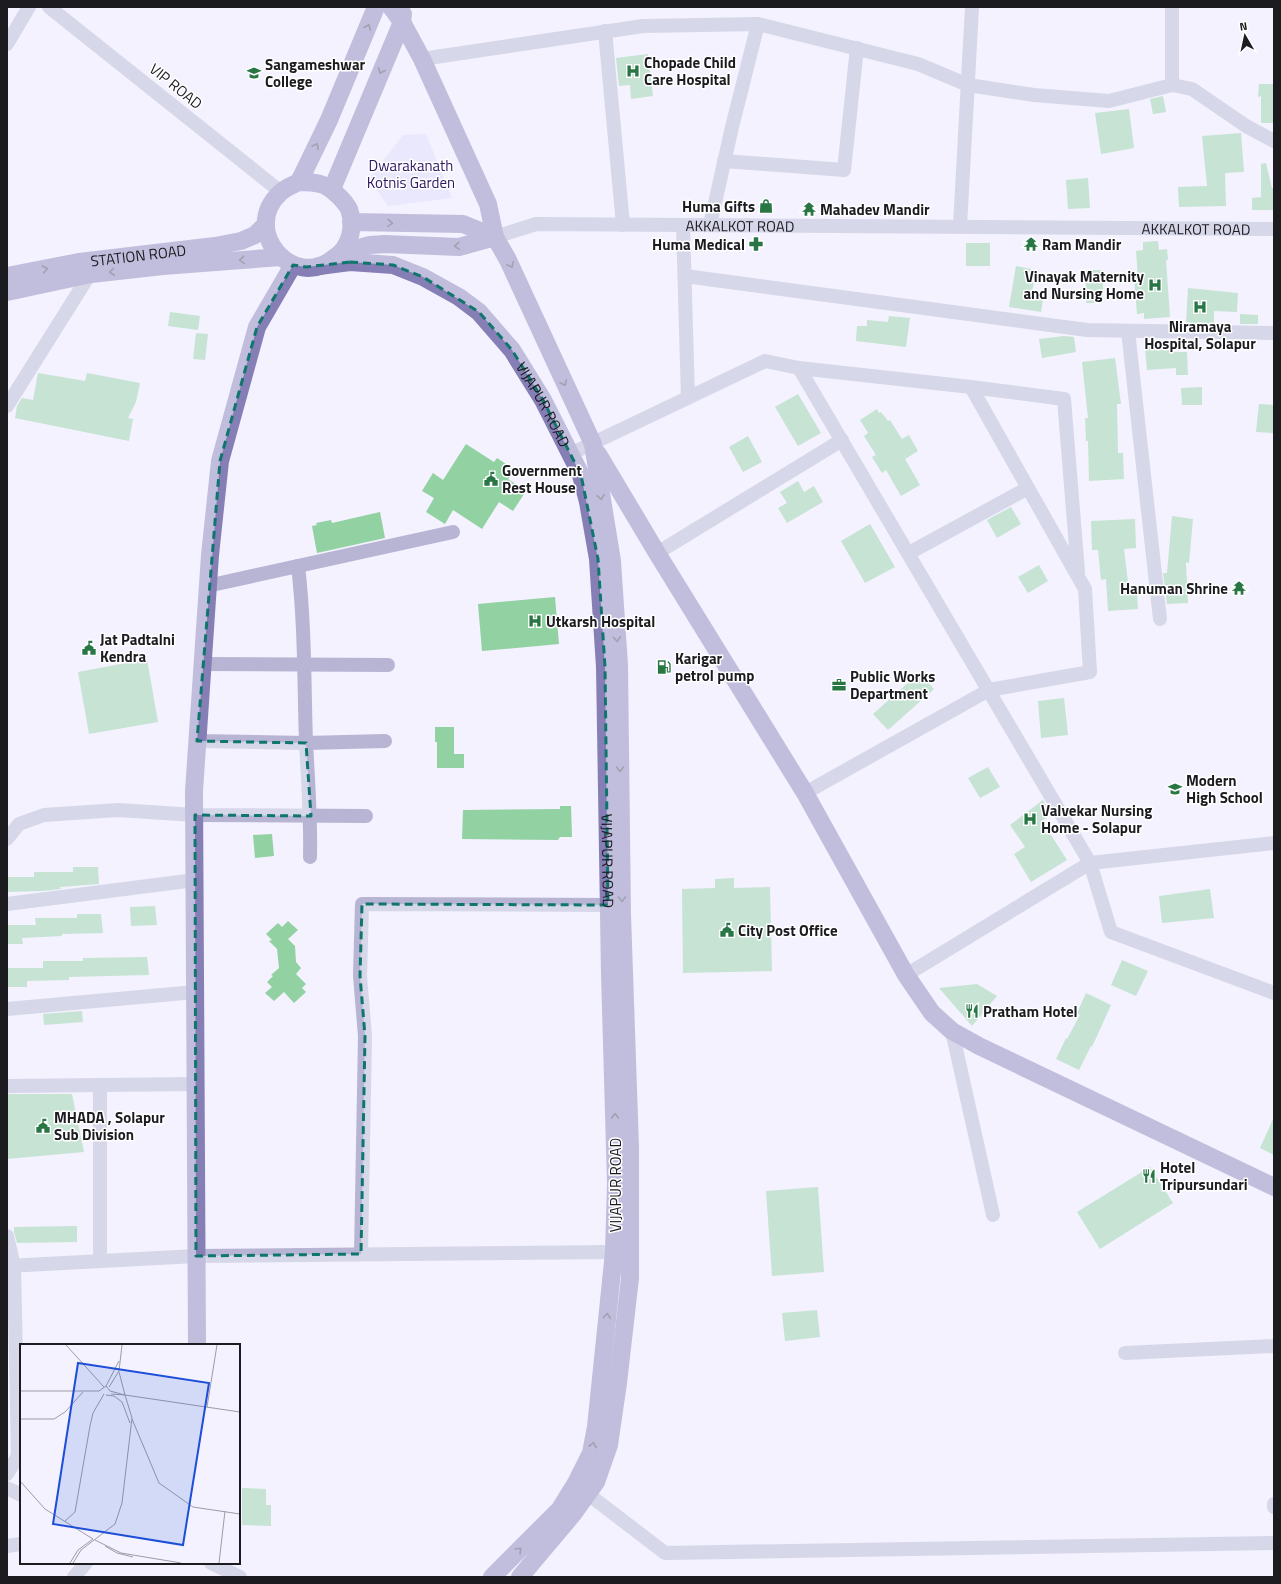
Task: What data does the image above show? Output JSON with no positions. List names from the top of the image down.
{
  "streets": {
    "main road": ["STATION ROAD", "VIJAPUR ROAD"],
    "street": ["VIP ROAD", "AKKALKOT ROAD"]
  },
  "crossings": [
    ["VIP ROAD", "STATION ROAD"],
    ["VIP ROAD", "VIJAPUR ROAD"],
    ["AKKALKOT ROAD", "VIJAPUR ROAD"],
    ["STATION ROAD", "VIJAPUR ROAD"]
  ],
  "parks": ["Dwarakanath Kotnis Garden"],
  "places": {
    "hospital": [
      "Chopade Child Care Hospital",
      "Vinayak Maternity and Nursing Home",
      "Niramaya Hospital, Solapur",
      "Utkarsh Hospital",
      "Valvekar Nursing Home - Solapur"
    ],
    "school or university": ["Sangameshwar College", "Modern High School"],
    "shop": ["Huma Gifts"],
    "temple": ["Mahadev Mandir", "Ram Mandir", "Hanuman Shrine"],
    "pharmacy": ["Huma Medical"],
    "public building": [
      "Government Rest House",
      "Jat Padtalni Kendra",
      "City Post Office",
      "MHADA , Solapur Sub Division"
    ],
    "fuel station": ["Karigar petrol pump"],
    "office": ["Public Works Department"],
    "restaurant": ["Pratham Hotel", "Hotel Tripursundari"]
  },
  "north": "top"
}
